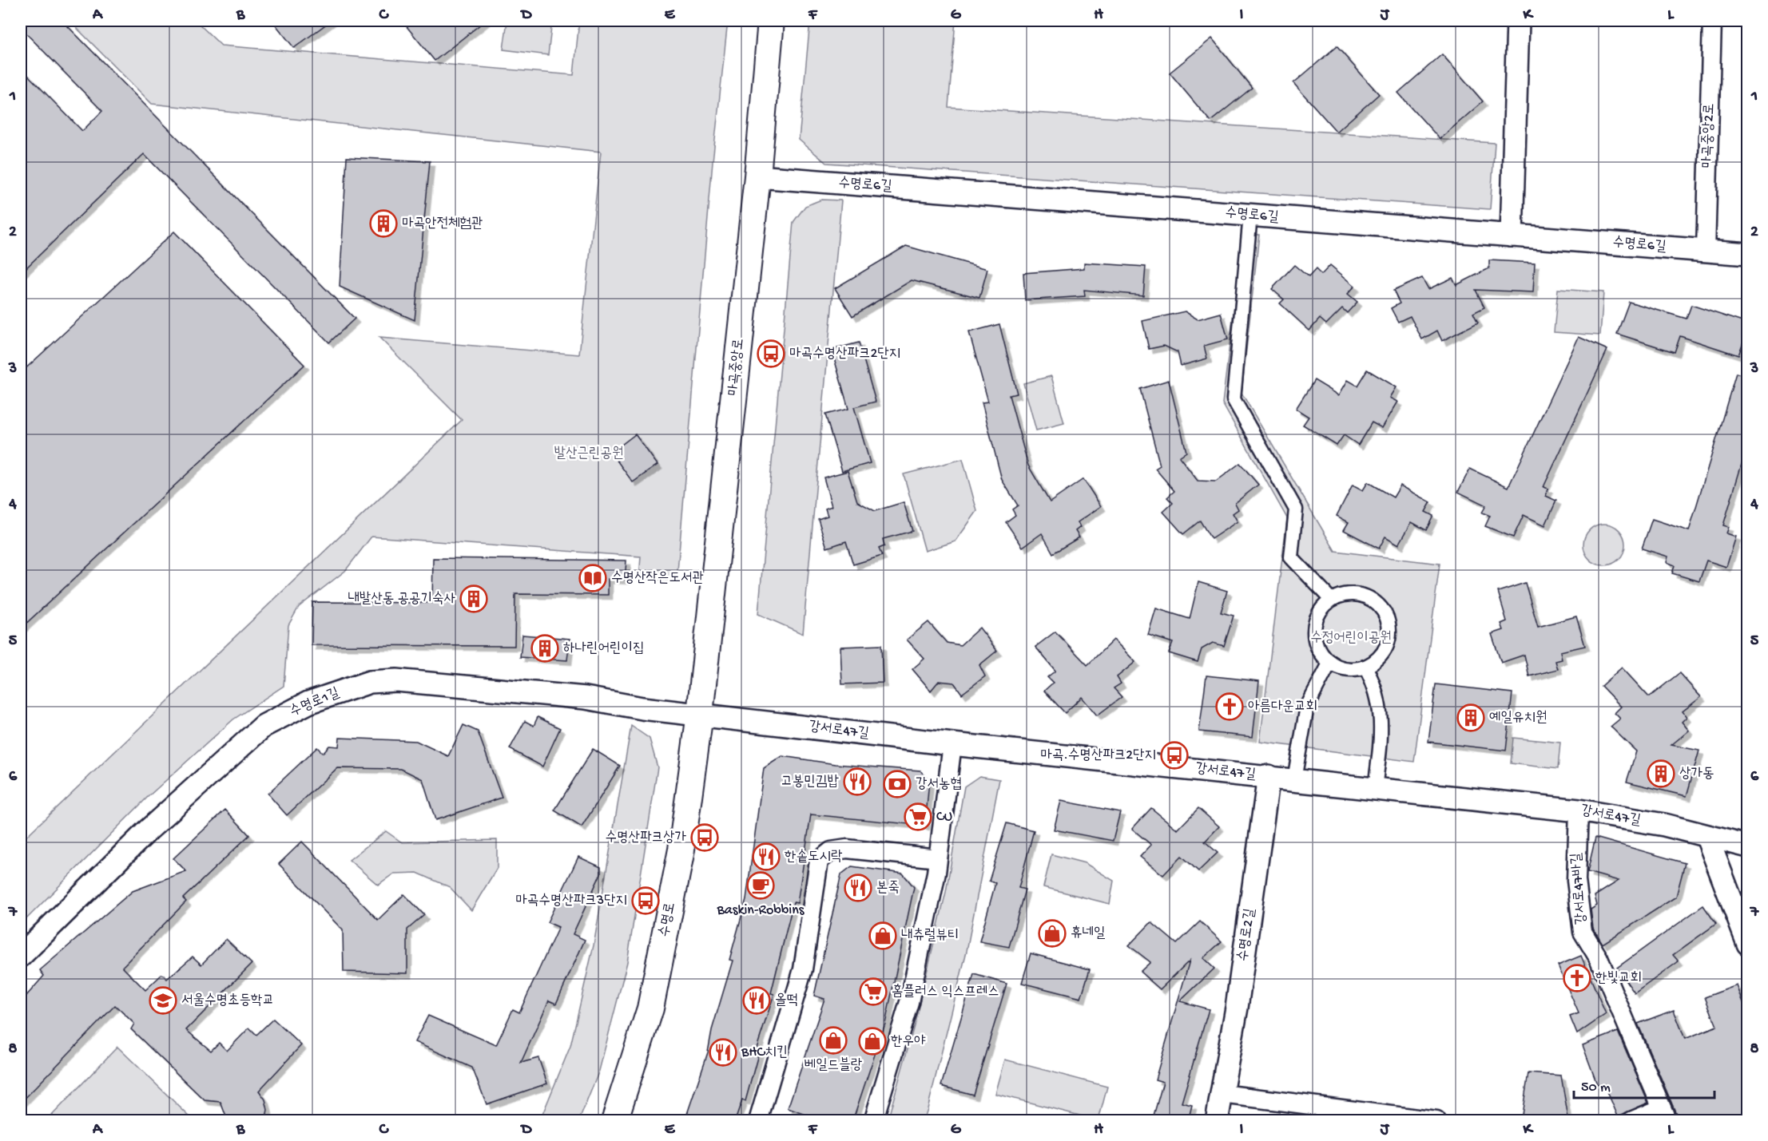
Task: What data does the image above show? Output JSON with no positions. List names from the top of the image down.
{
  "streets": {
    "main road": ["마곡중앙로", "수명로"],
    "street": [
      "마곡중앙2로",
      "수명로6길",
      "수명로1길",
      "강서로47길",
      "강서로47바길",
      "수명로2길"
    ]
  },
  "crossings": [
    ["마곡중앙2로", "수명로6길"],
    ["수명로6길", "마곡중앙로"],
    ["마곡중앙로", "수명로1길"],
    ["마곡중앙로", "강서로47길"],
    ["마곡중앙로", "수명로"],
    ["수명로1길", "강서로47길"],
    ["수명로1길", "수명로"],
    ["강서로47길", "강서로47바길"],
    ["강서로47길", "수명로"],
    ["강서로47길", "수명로2길"]
  ],
  "parks": ["발산근린공원", "수정어린이공원"],
  "places": {
    "building": [
      "마곡안전체험관",
      "내발산동 공공기숙사",
      "하나린어린이집",
      "예일유치원",
      "상가동"
    ],
    "bus stop": [
      "마곡수명산파크2단지",
      "마곡.수명산파크2단지",
      "수명산파크상가",
      "마곡수명산파크3단지"
    ],
    "library": ["수명산작은도서관"],
    "church": ["아름다운교회", "한빛교회"],
    "restaurant": [
      "고봉민김밥",
      "한솥도시락",
      "본죽",
      "올떡",
      "BHC치킨"
    ],
    "bank": ["강서농협"],
    "supermarket": ["CU", "홈플러스 익스프레스"],
    "cafe": ["Baskin-Robbins"],
    "shop": [
      "휴네일",
      "내츄럴뷰티",
      "베일드블랑",
      "한우야"
    ],
    "school or university": ["서울수명초등학교"]
  },
  "scale_bar": "50 m",
  "grid": {
    "columns": [
      "A",
      "B",
      "C",
      "D",
      "E",
      "F",
      "G",
      "H",
      "I",
      "J",
      "K",
      "L"
    ],
    "rows": [
      "1",
      "2",
      "3",
      "4",
      "5",
      "6",
      "7",
      "8"
    ]
  }
}
